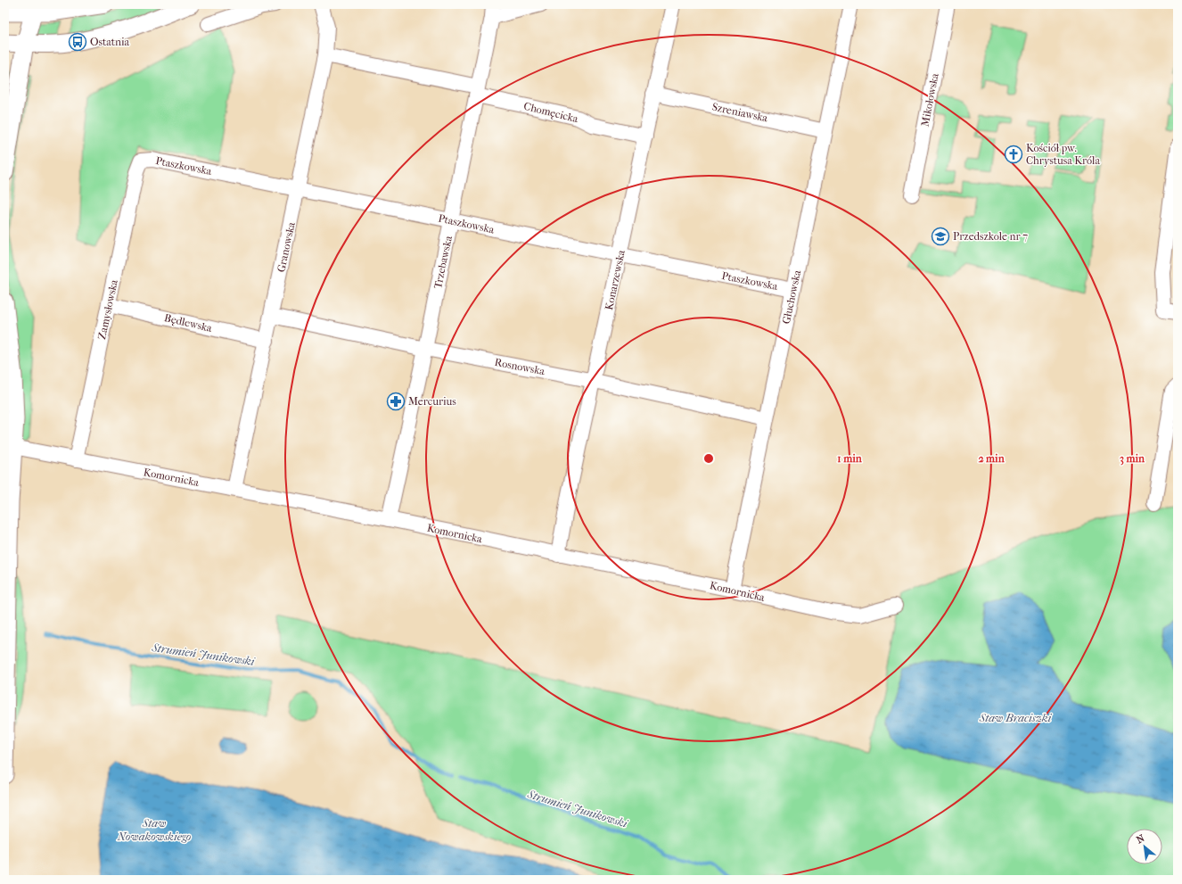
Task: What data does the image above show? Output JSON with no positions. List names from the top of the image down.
{
  "streets": {
    "street": [
      "Mikołowska",
      "Chomęcicka",
      "Szreniawska",
      "Ptaszkowska",
      "Granowska",
      "Trzebawska",
      "Konarzewska",
      "Głuchowska",
      "Zamysłowska",
      "Będlewska",
      "Rosnowska",
      "Komornicka"
    ]
  },
  "crossings": [
    ["Chomęcicka", "Granowska"],
    ["Chomęcicka", "Trzebawska"],
    ["Chomęcicka", "Konarzewska"],
    ["Szreniawska", "Konarzewska"],
    ["Szreniawska", "Głuchowska"],
    ["Ptaszkowska", "Granowska"],
    ["Ptaszkowska", "Trzebawska"],
    ["Ptaszkowska", "Konarzewska"],
    ["Ptaszkowska", "Głuchowska"],
    ["Ptaszkowska", "Zamysłowska"],
    ["Granowska", "Będlewska"],
    ["Granowska", "Rosnowska"],
    ["Granowska", "Komornicka"],
    ["Trzebawska", "Rosnowska"],
    ["Trzebawska", "Komornicka"],
    ["Konarzewska", "Rosnowska"],
    ["Konarzewska", "Komornicka"],
    ["Głuchowska", "Rosnowska"],
    ["Głuchowska", "Komornicka"],
    ["Zamysłowska", "Będlewska"],
    ["Zamysłowska", "Komornicka"]
  ],
  "water": ["Strumień Junikowski", "Staw Braciszki", "Staw Nowakowskiego"],
  "places": {
    "bus stop": ["Ostatnia"],
    "church": ["Kościół pw. Chrystusa Króla"],
    "school or university": ["Przedszkole nr 7"],
    "pharmacy": ["Mercurius"]
  },
  "north": "top left",
  "rings": ["1 min", "2 min", "3 min"]
}
